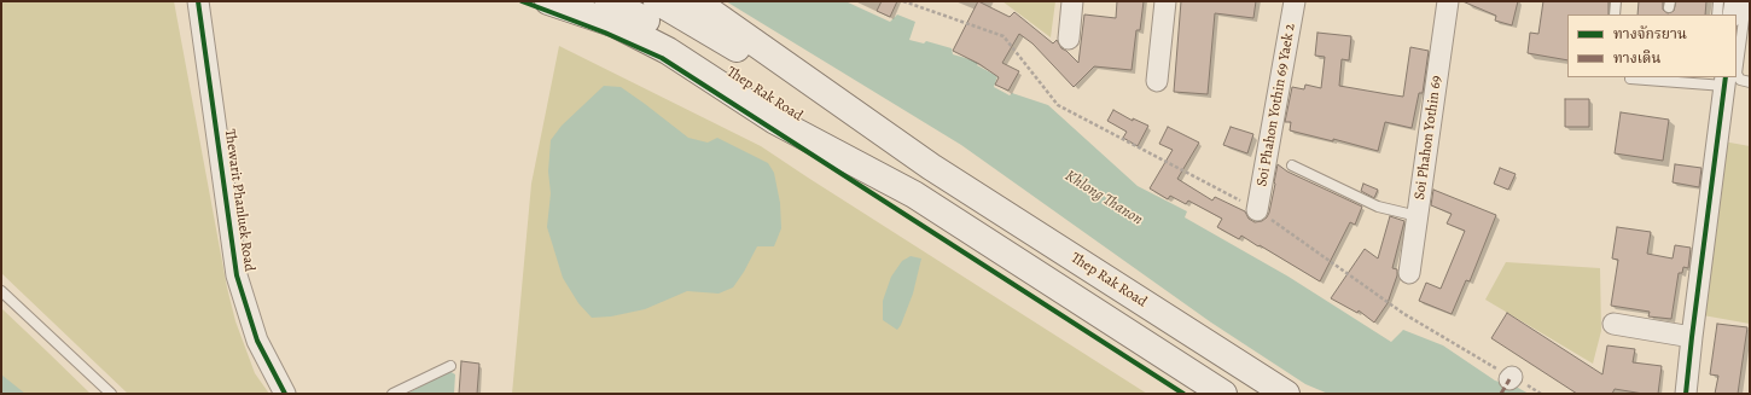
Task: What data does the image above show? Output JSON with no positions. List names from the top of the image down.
{
  "streets": {
    "main road": ["Thep Rak Road"],
    "street": ["Soi Phahon Yothin 69 Yaek 2", "Soi Phahon Yothin 69", "Thewarit Phanluek Road"]
  },
  "water": ["Khlong Thanon"],
  "legend": ["ทางจักรยาน", "ทางเดิน"]
}
